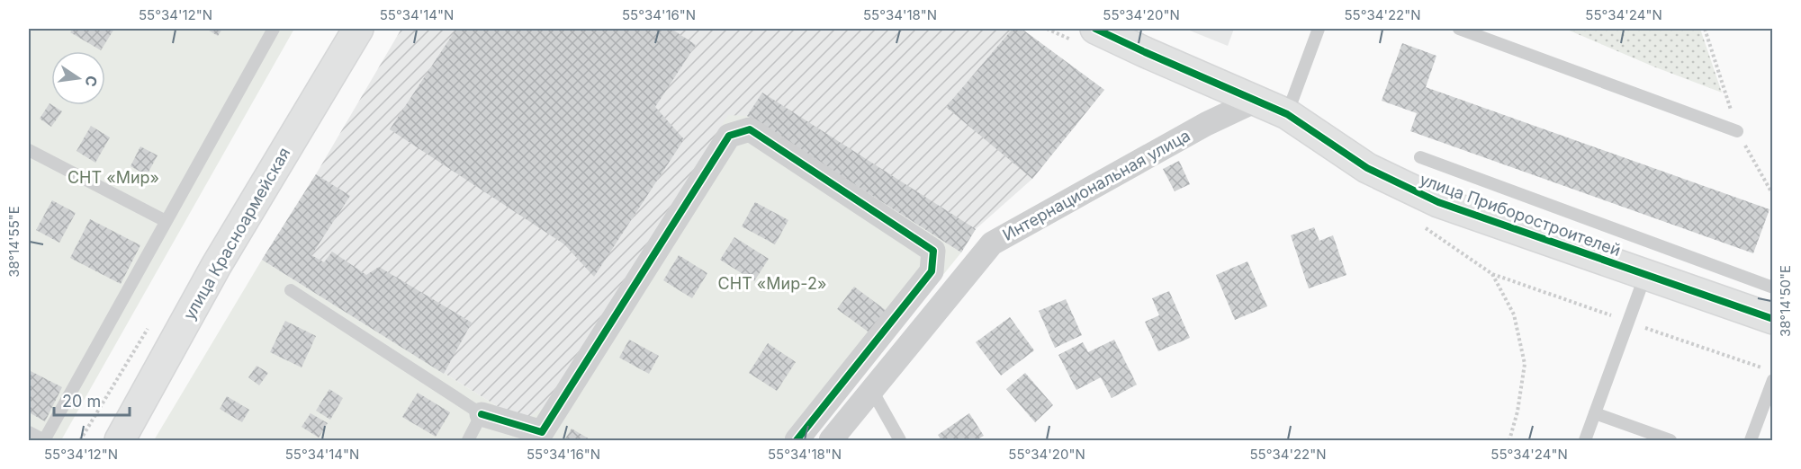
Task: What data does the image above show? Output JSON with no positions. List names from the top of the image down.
{
  "streets": {
    "street": ["Интернациональная улица", "улица Приборостроителей", "улица Красноармейская"]
  },
  "crossings": [
    ["Интернациональная улица", "улица Приборостроителей"]
  ],
  "parks": ["СНТ «Мир»", "СНТ «Мир-2»"],
  "scale_bar": "20 m",
  "north": "right",
  "coordinates": [
    "55°34'12\"N",
    "55°34'14\"N",
    "55°34'16\"N",
    "55°34'18\"N",
    "55°34'20\"N",
    "55°34'22\"N",
    "55°34'24\"N",
    "38°14'55\"E",
    "38°14'50\"E"
  ]
}
